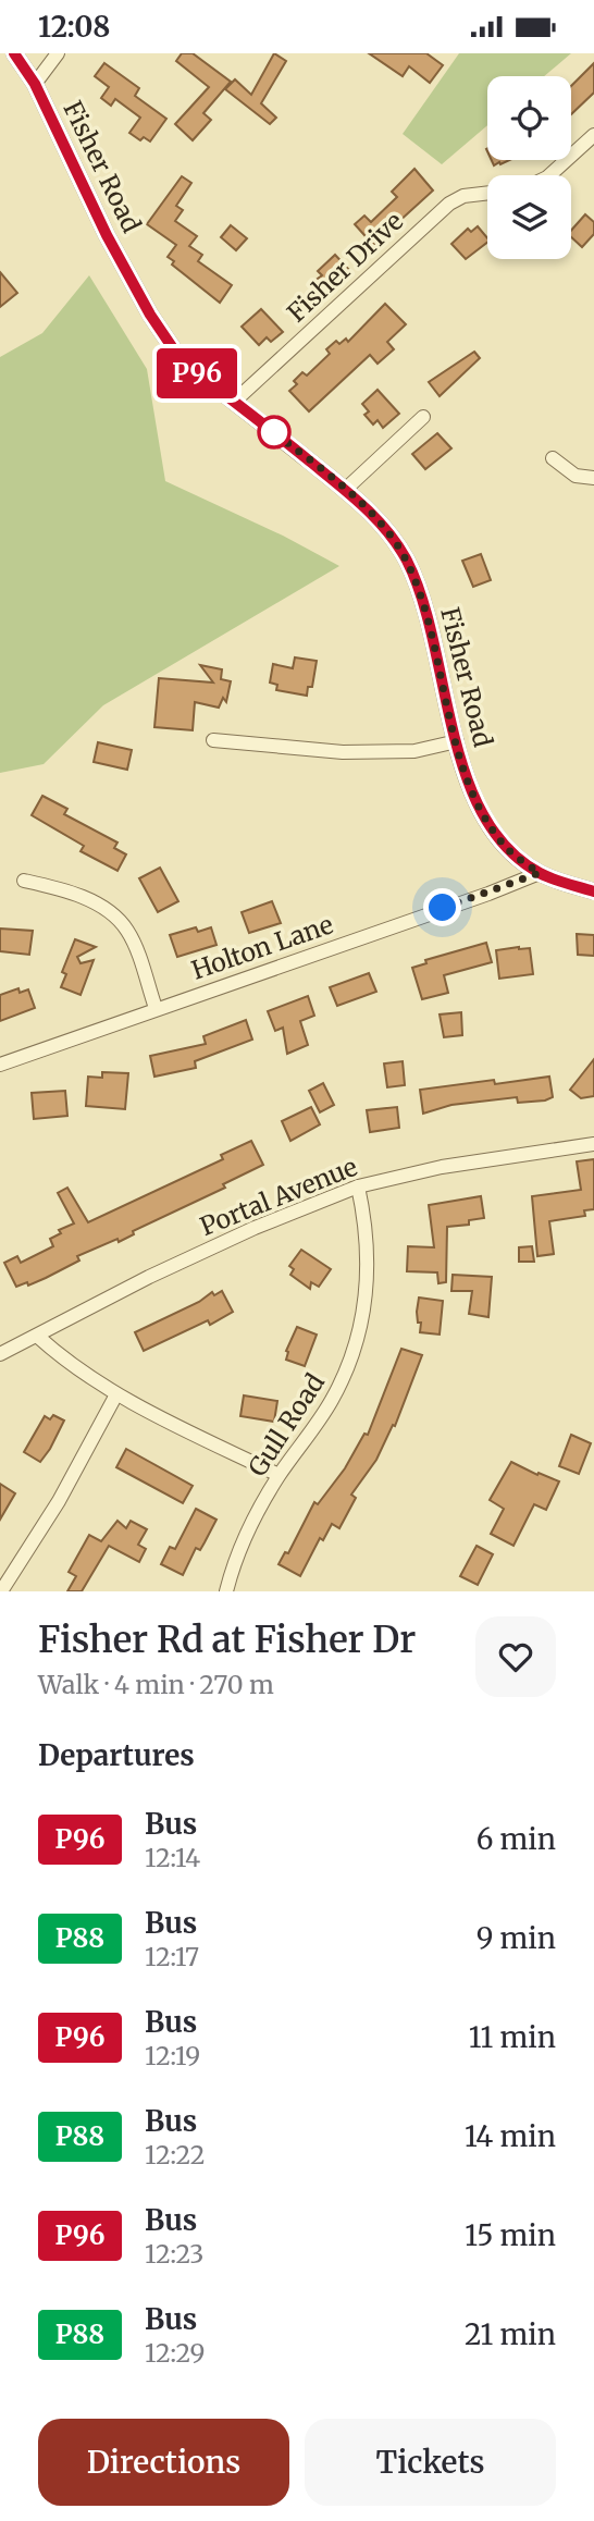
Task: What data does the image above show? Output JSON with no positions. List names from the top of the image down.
{
  "streets": {
    "street": [
      "Fisher Road",
      "Fisher Drive",
      "Holton Lane",
      "Portal Avenue",
      "Gull Road"
    ]
  },
  "crossings": [
    ["Fisher Road", "Fisher Drive"],
    ["Fisher Road", "Holton Lane"],
    ["Portal Avenue", "Gull Road"]
  ],
  "lines": ["bus line P96"],
  "page": {
    "status": "12:08",
    "on_map": "P96",
    "heading": [
      ["Fisher Rd at Fisher Dr", "Walk · 4 min · 270 m"],
      "Departures"
    ],
    "list": [
      {
        "mark": "P96",
        "name": "Bus",
        "note": "12:14",
        "value": "6 min"
      },
      {
        "mark": "P88",
        "name": "Bus",
        "note": "12:17",
        "value": "9 min"
      },
      {
        "mark": "P96",
        "name": "Bus",
        "note": "12:19",
        "value": "11 min"
      },
      {
        "mark": "P88",
        "name": "Bus",
        "note": "12:22",
        "value": "14 min"
      },
      {
        "mark": "P96",
        "name": "Bus",
        "note": "12:23",
        "value": "15 min"
      },
      {
        "mark": "P88",
        "name": "Bus",
        "note": "12:29",
        "value": "21 min"
      }
    ],
    "buttons": ["Directions", "Tickets"]
  }
}
